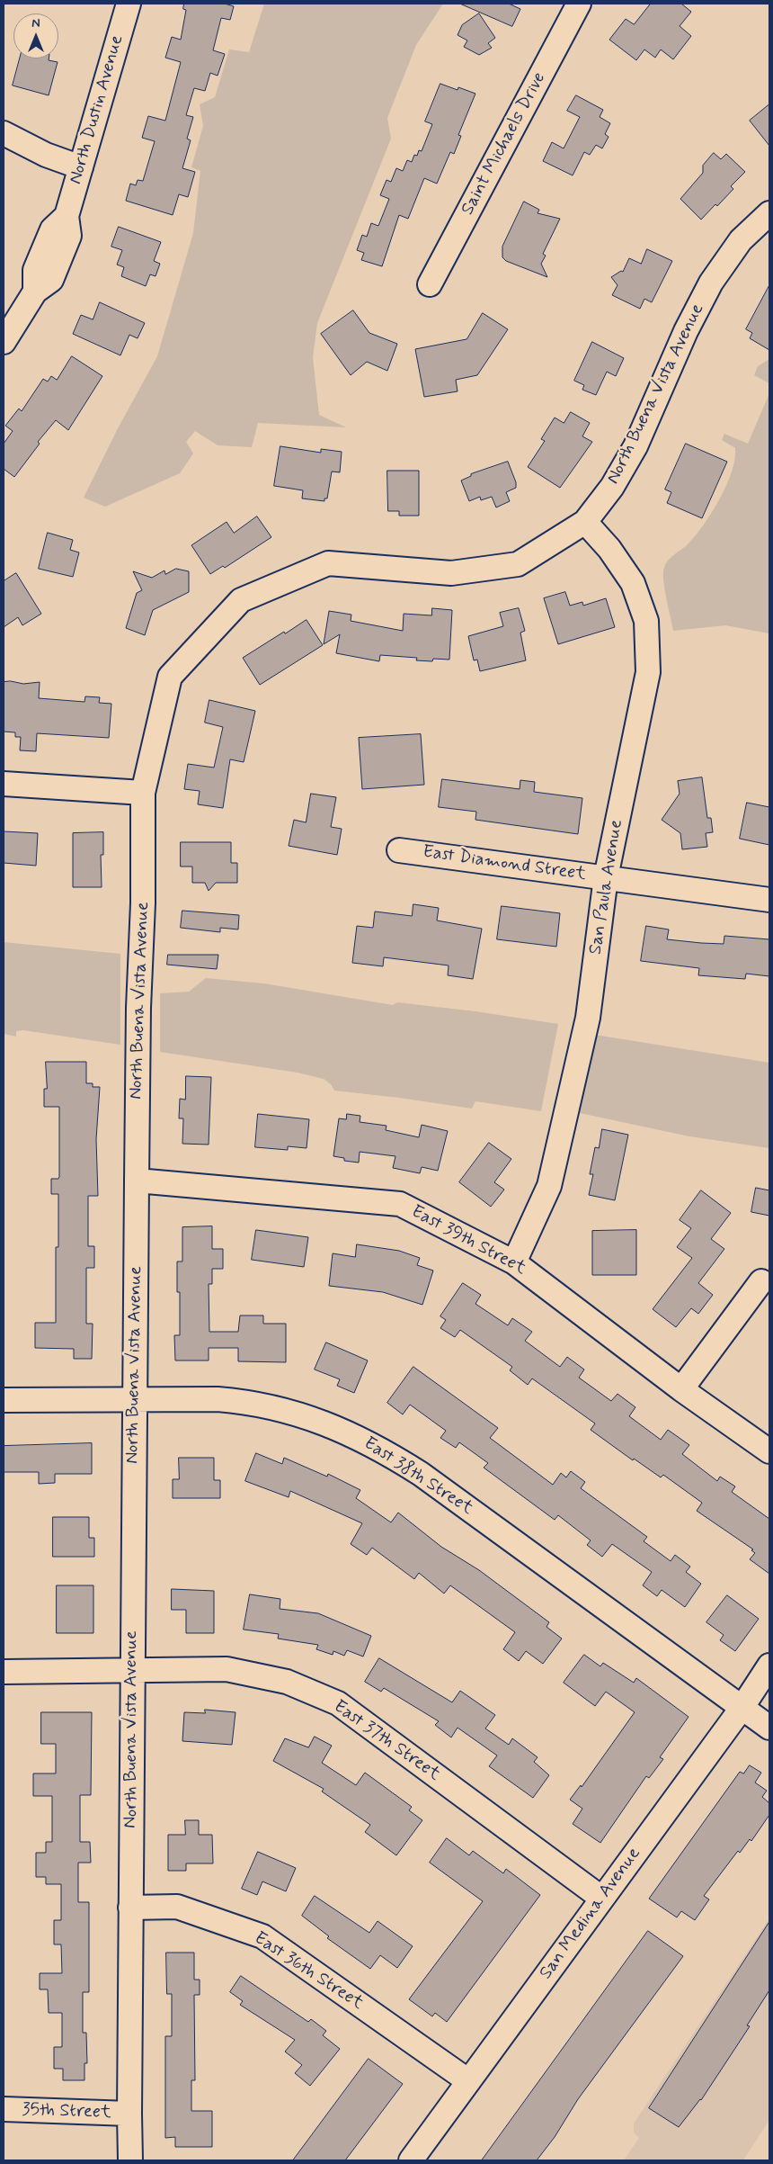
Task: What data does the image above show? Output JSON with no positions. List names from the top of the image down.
{
  "streets": {
    "street": [
      "North Dustin Avenue",
      "Saint Michaels Drive",
      "North Buena Vista Avenue",
      "East Diamond Street",
      "San Paula Avenue",
      "East 39th Street",
      "East 38th Street",
      "East 37th Street",
      "San Medina Avenue",
      "East 36th Street",
      "35th Street"
    ]
  },
  "crossings": [
    ["North Buena Vista Avenue", "San Paula Avenue"],
    ["North Buena Vista Avenue", "East 39th Street"],
    ["North Buena Vista Avenue", "East 38th Street"],
    ["North Buena Vista Avenue", "East 37th Street"],
    ["North Buena Vista Avenue", "East 36th Street"],
    ["North Buena Vista Avenue", "35th Street"],
    ["East Diamond Street", "San Paula Avenue"],
    ["San Paula Avenue", "East 39th Street"],
    ["East 38th Street", "San Medina Avenue"],
    ["East 37th Street", "San Medina Avenue"],
    ["San Medina Avenue", "East 36th Street"]
  ],
  "north": "top"
}
